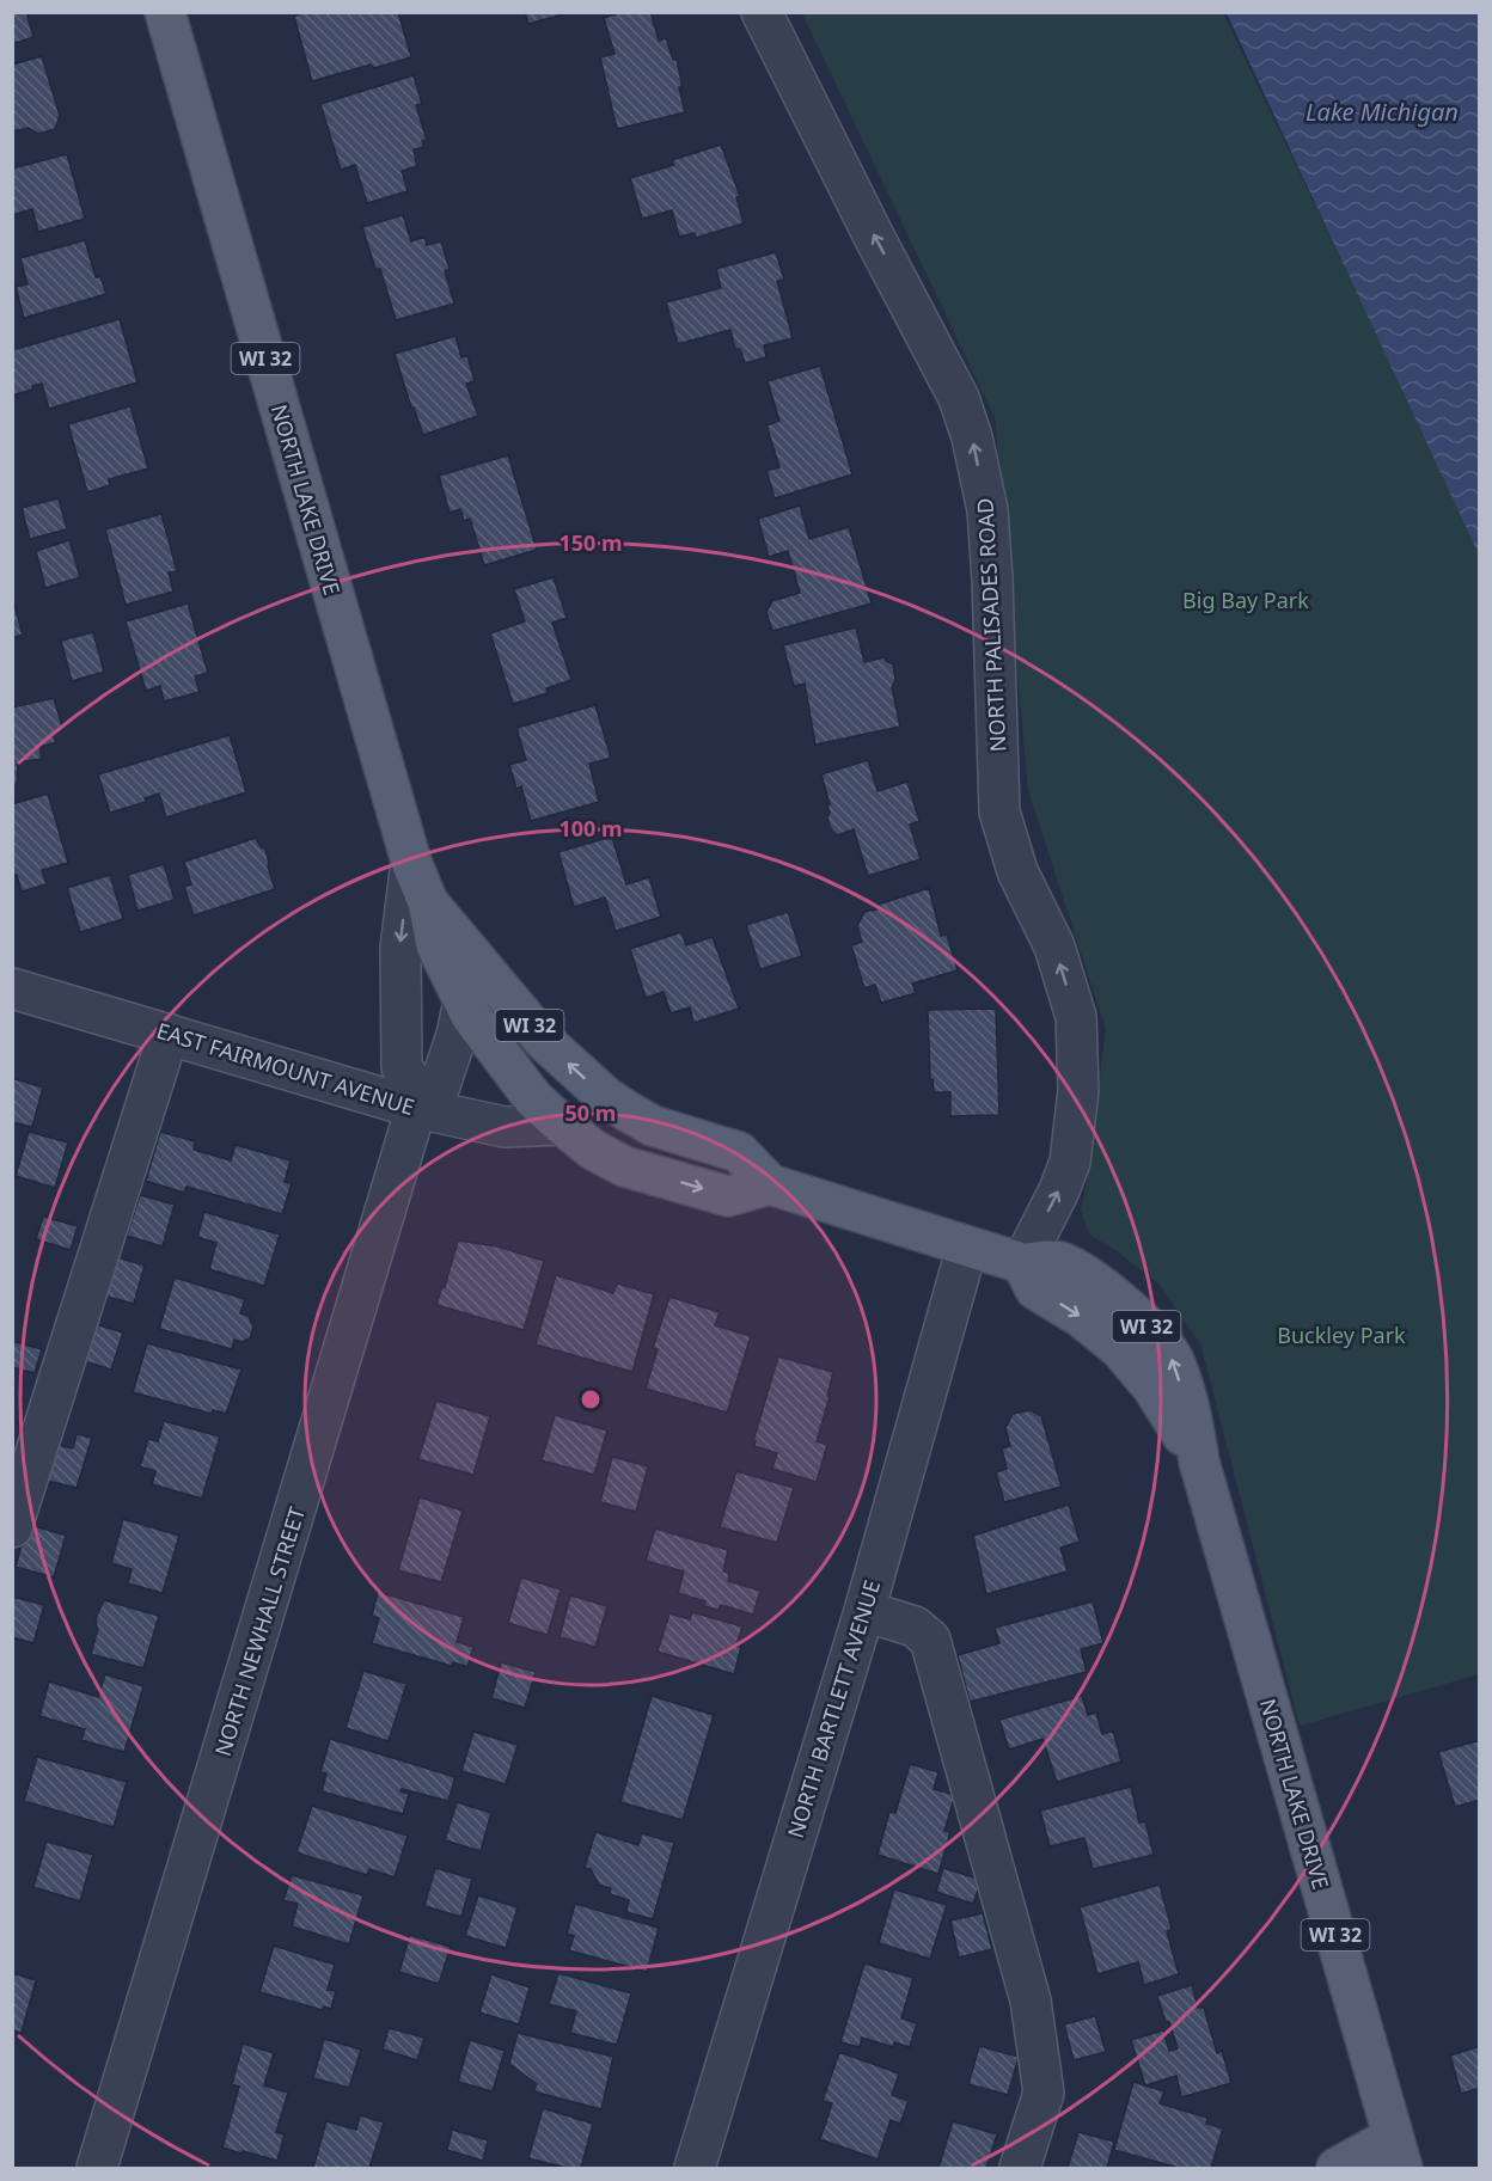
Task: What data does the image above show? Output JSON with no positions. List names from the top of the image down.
{
  "streets": {
    "main road": ["WI 32", "NORTH LAKE DRIVE"],
    "street": [
      "NORTH PALISADES ROAD",
      "EAST FAIRMOUNT AVENUE",
      "NORTH NEWHALL STREET",
      "NORTH BARTLETT AVENUE"
    ]
  },
  "crossings": [
    ["WI 32", "NORTH LAKE DRIVE"],
    ["WI 32", "NORTH PALISADES ROAD"],
    ["WI 32", "NORTH BARTLETT AVENUE"],
    ["NORTH LAKE DRIVE", "NORTH PALISADES ROAD"],
    ["NORTH LAKE DRIVE", "EAST FAIRMOUNT AVENUE"],
    ["EAST FAIRMOUNT AVENUE", "NORTH NEWHALL STREET"]
  ],
  "one_way": ["NORTH PALISADES ROAD"],
  "water": ["Lake Michigan"],
  "parks": ["Big Bay Park", "Buckley Park"],
  "rings": ["150 m", "100 m", "50 m"]
}
